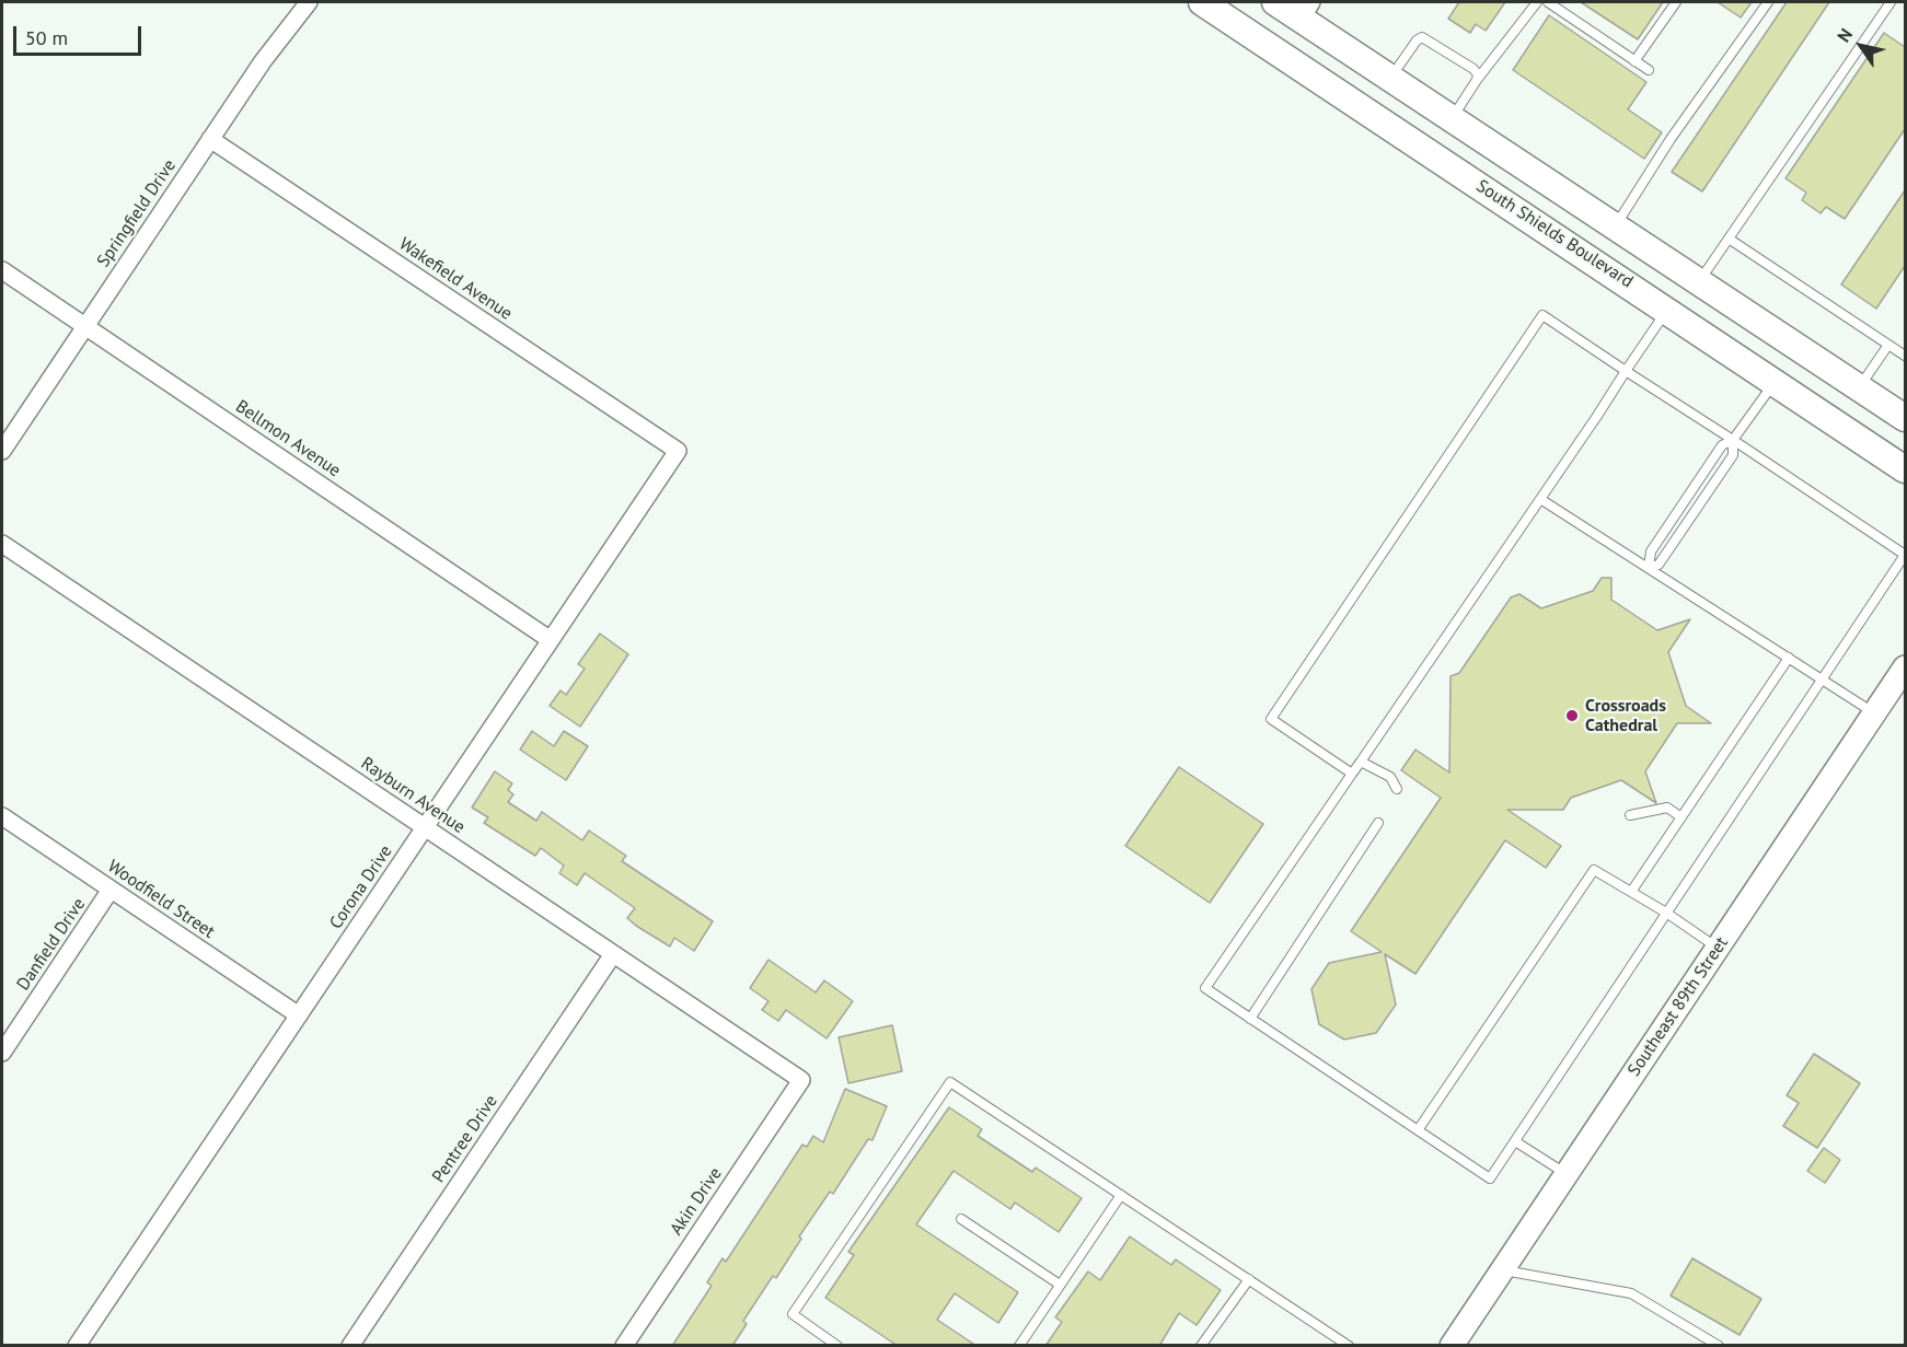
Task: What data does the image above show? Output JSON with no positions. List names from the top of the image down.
{
  "streets": {
    "main road": ["South Shields Boulevard", "Southeast 89th Street"],
    "street": [
      "Springfield Drive",
      "Wakefield Avenue",
      "Bellmon Avenue",
      "Rayburn Avenue",
      "Corona Drive",
      "Woodfield Street",
      "Danfield Drive",
      "Pentree Drive",
      "Akin Drive"
    ]
  },
  "crossings": [
    ["Springfield Drive", "Wakefield Avenue"],
    ["Springfield Drive", "Bellmon Avenue"],
    ["Wakefield Avenue", "Corona Drive"],
    ["Bellmon Avenue", "Corona Drive"],
    ["Rayburn Avenue", "Corona Drive"],
    ["Rayburn Avenue", "Pentree Drive"],
    ["Rayburn Avenue", "Akin Drive"],
    ["Corona Drive", "Woodfield Street"],
    ["Woodfield Street", "Danfield Drive"]
  ],
  "places": ["Crossroads Cathedral"],
  "scale_bar": "50 m",
  "north": "top left"
}
